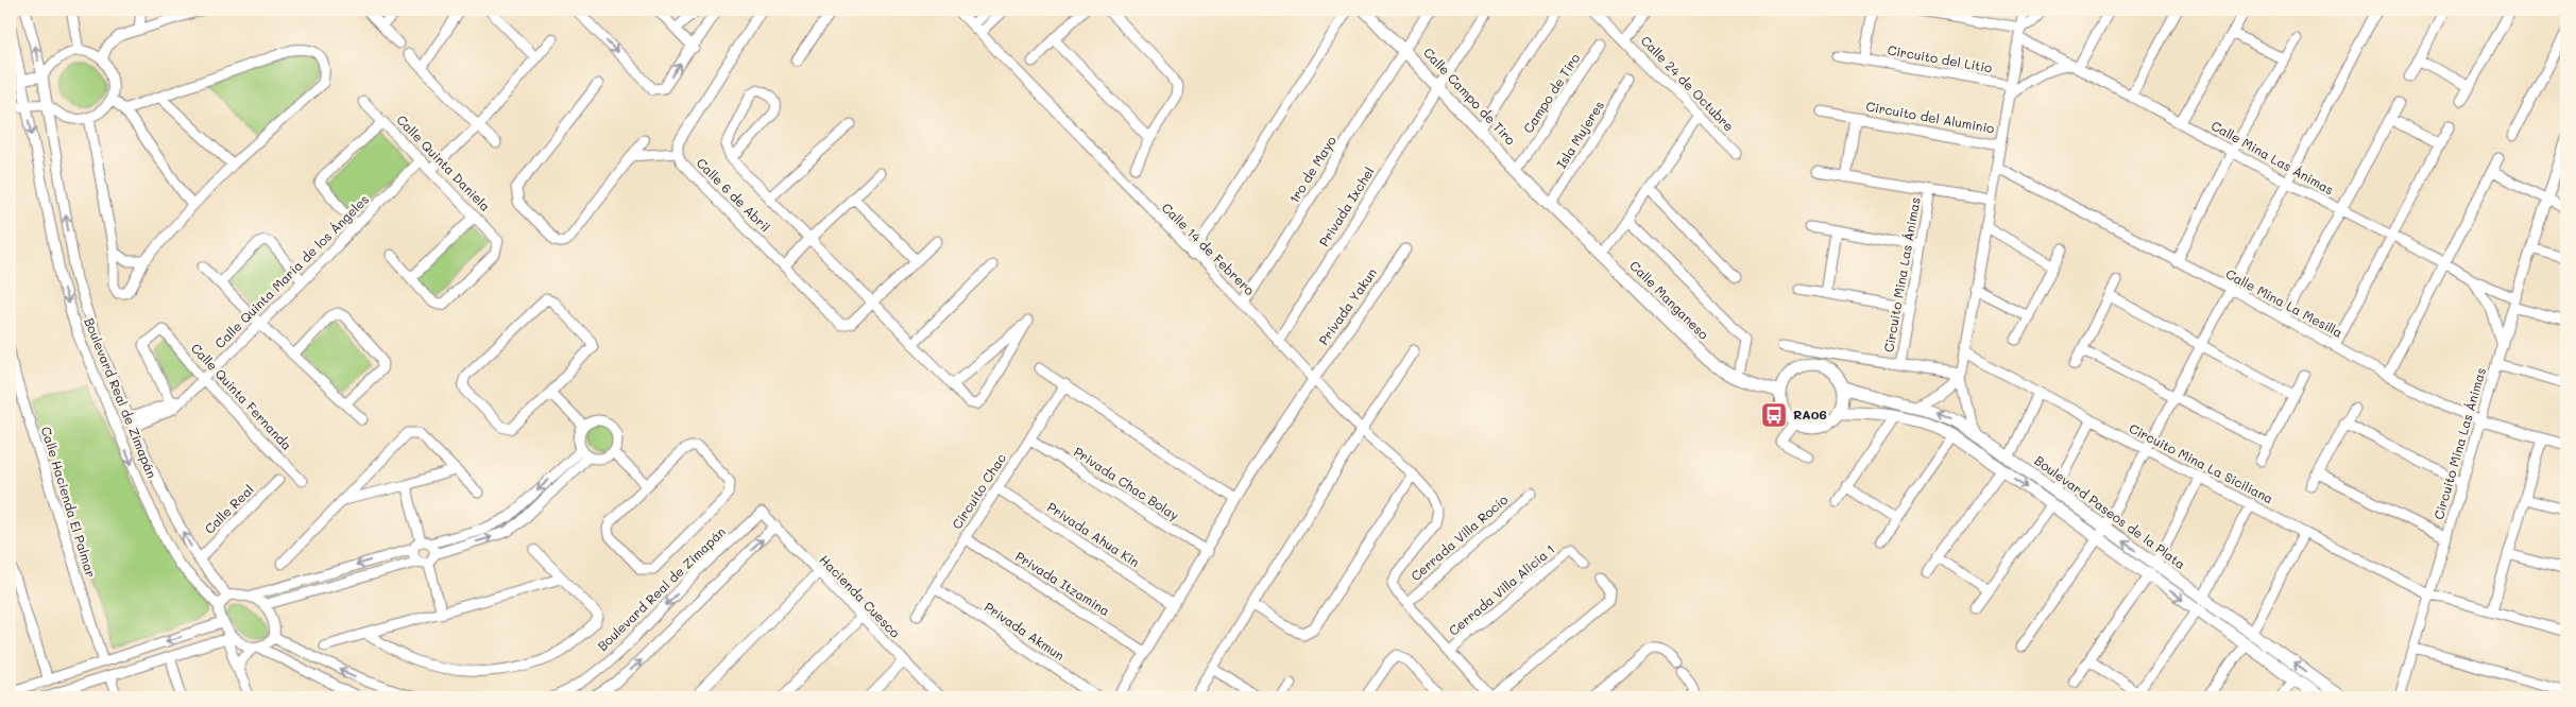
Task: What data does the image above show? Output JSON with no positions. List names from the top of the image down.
{
  "streets": {
    "street": [
      "Circuito del Litio",
      "Calle 24 de Octubre",
      "Campo de Tiro",
      "Calle Campo de Tiro",
      "Circuito del Aluminio",
      "Isla Mujeres",
      "Calle Mina Las Ánimas",
      "Calle Quinta Daniela",
      "1ro de Mayo",
      "Calle 6 de Abril",
      "Privada Ixchel",
      "Calle 14 de Febrero",
      "Calle Quinta María de los Ángeles",
      "Circuito Mina Las Ánimas",
      "Calle Manganeso",
      "Calle Mina La Mesilla",
      "Privada Yakun",
      "Calle Quinta Fernanda",
      "Boulevard Real de Zimapán",
      "Circuito Mina La Siciliana",
      "Privada Chac Bolay",
      "Circuito Chac",
      "Calle Hacienda El Palmar",
      "Calle Real",
      "Boulevard Paseos de la Plata",
      "Privada Ahua Kin",
      "Cerrada Villa Rocío",
      "Privada Itzamina",
      "Cerrada Villa Alicia 1",
      "Hacienda Cuesco",
      "Privada Akmun"
    ]
  },
  "crossings": [
    ["Campo de Tiro", "Calle Campo de Tiro"],
    ["Calle Campo de Tiro", "Isla Mujeres"],
    ["Calle Campo de Tiro", "1ro de Mayo"],
    ["Calle Campo de Tiro", "Privada Ixchel"],
    ["Calle Campo de Tiro", "Calle Manganeso"],
    ["Isla Mujeres", "Calle Manganeso"],
    ["Calle Mina Las Ánimas", "Circuito Mina Las Ánimas"],
    ["Calle Quinta Daniela", "Calle Quinta María de los Ángeles"],
    ["1ro de Mayo", "Calle 14 de Febrero"],
    ["Privada Ixchel", "Calle 14 de Febrero"],
    ["Calle 14 de Febrero", "Privada Yakun"],
    ["Calle 14 de Febrero", "Cerrada Villa Rocío"],
    ["Calle Quinta María de los Ángeles", "Calle Quinta Fernanda"],
    ["Calle Quinta María de los Ángeles", "Boulevard Real de Zimapán"],
    ["Circuito Mina Las Ánimas", "Calle Mina La Mesilla"],
    ["Circuito Mina Las Ánimas", "Circuito Mina La Siciliana"],
    ["Calle Manganeso", "Boulevard Paseos de la Plata"],
    ["Privada Yakun", "Privada Chac Bolay"],
    ["Privada Yakun", "Privada Ahua Kin"],
    ["Privada Yakun", "Privada Itzamina"],
    ["Boulevard Real de Zimapán", "Calle Real"],
    ["Boulevard Real de Zimapán", "Hacienda Cuesco"],
    ["Privada Chac Bolay", "Circuito Chac"],
    ["Circuito Chac", "Privada Ahua Kin"],
    ["Circuito Chac", "Privada Itzamina"],
    ["Circuito Chac", "Privada Akmun"]
  ],
  "places": {
    "bus stop": ["RA06"]
  }
}
